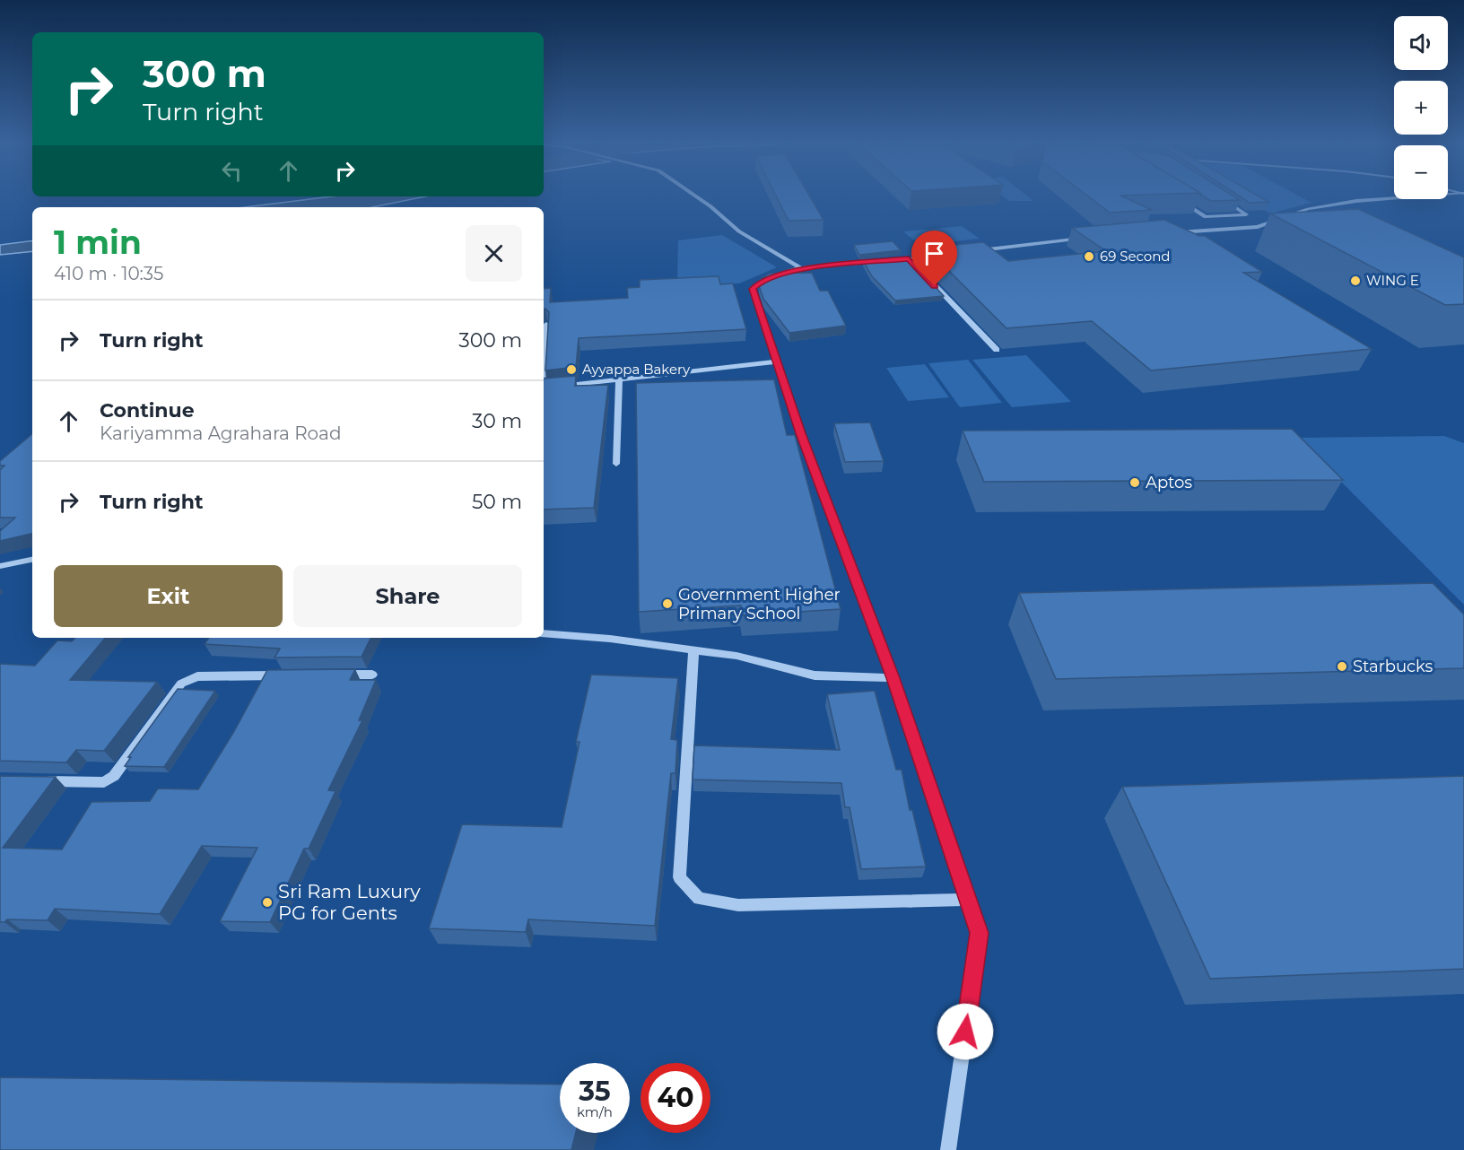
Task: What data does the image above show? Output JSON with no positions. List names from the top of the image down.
{
  "places": [
    "69 Second",
    "WING E",
    "Ayyappa Bakery",
    "Aptos",
    "Government Higher Primary School",
    "Starbucks",
    "Sri Ram Luxury PG for Gents"
  ],
  "page": {
    "map_buttons": ["+", "−"],
    "turn": ["300 m", "Turn right"],
    "heading": ["1 min", "410 m · 10:35"],
    "list": [
      {
        "name": "Turn right",
        "value": "300 m"
      },
      {
        "name": "Continue",
        "note": "Kariyamma Agrahara Road",
        "value": "30 m"
      },
      {
        "name": "Turn right",
        "value": "50 m"
      }
    ],
    "buttons": ["Exit", "Share"],
    "speed": "35 km/h",
    "limit": "40"
  }
}
